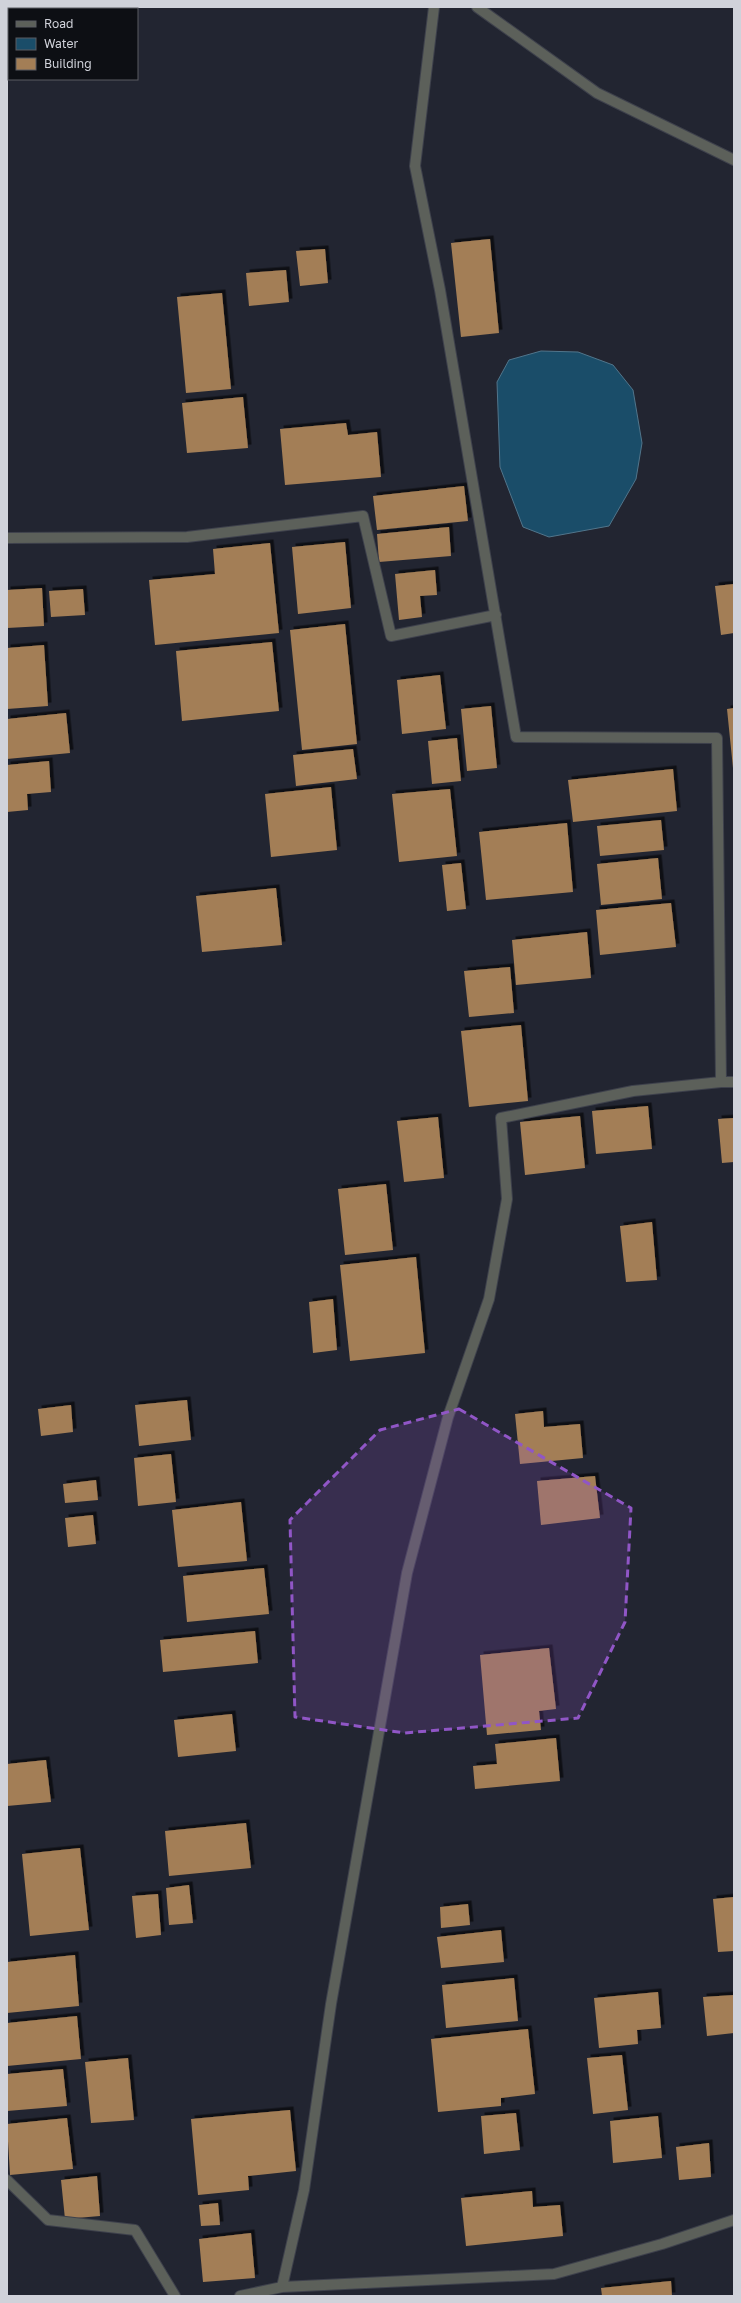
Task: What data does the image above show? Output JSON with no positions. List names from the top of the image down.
{
  "legend": ["Road", "Water", "Building"]
}
